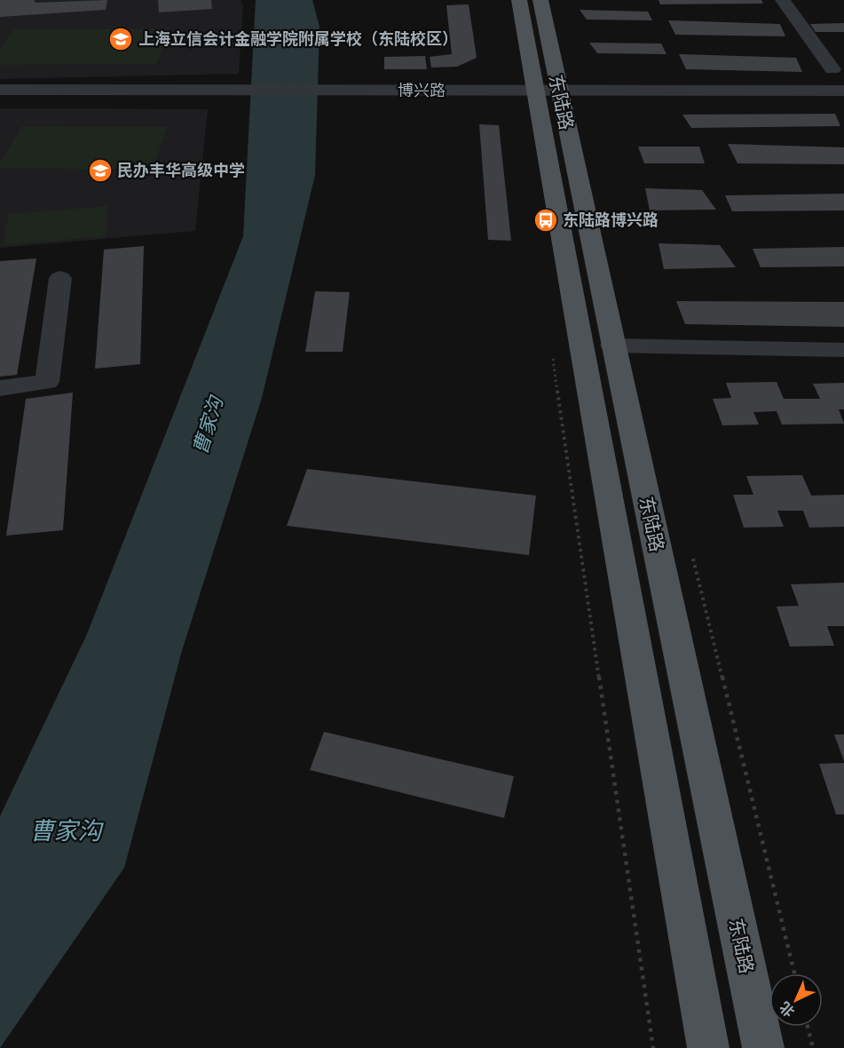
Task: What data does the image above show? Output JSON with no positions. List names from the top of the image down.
{
  "streets": {
    "main road": ["东陆路"],
    "street": ["博兴路"]
  },
  "crossings": [
    ["博兴路", "东陆路"]
  ],
  "water": ["曹家沟"],
  "places": {
    "school or university": ["上海立信会计金融学院附属学校（东陆校区）", "民办丰华高级中学"],
    "bus stop": ["东陆路博兴路"]
  },
  "north": "bottom left"
}
